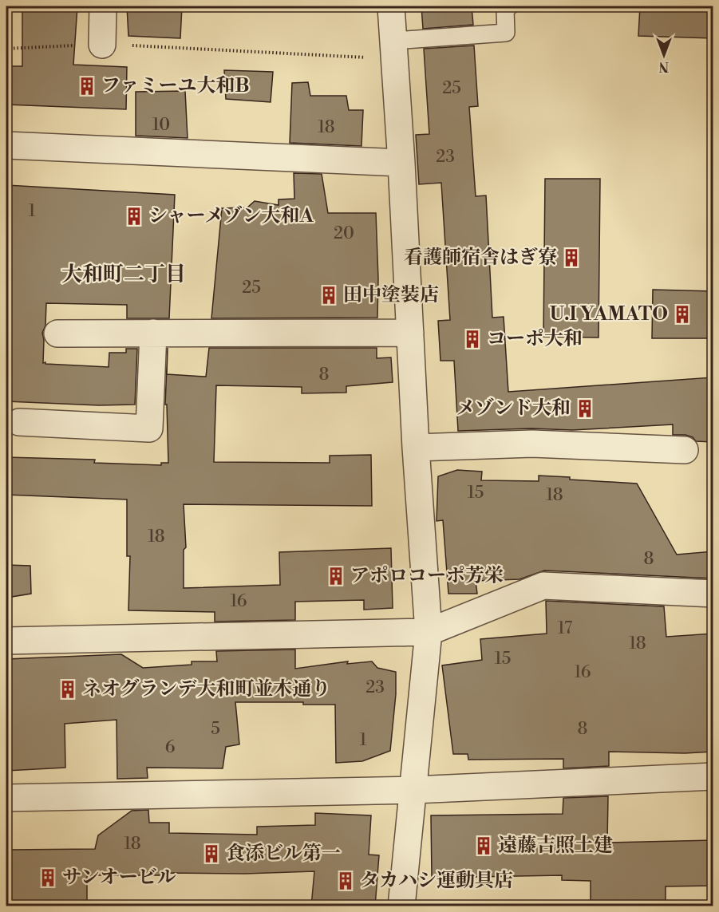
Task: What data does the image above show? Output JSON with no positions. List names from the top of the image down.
{
  "districts": ["大和町二丁目"],
  "places": {
    "building": [
      "ファミーユ大和B",
      "シャーメゾン大和A",
      "看護師宿舎はぎ寮",
      "田中塗装店",
      "U.I YAMATO",
      "コーポ大和",
      "メゾンド大和",
      "アポロコーポ芳栄",
      "ネオグランデ大和町並木通り",
      "遠藤吉照土建",
      "食添ビル第一",
      "サンオービル",
      "タカハシ運動具店"
    ]
  },
  "house_numbers": [
    "25",
    "10",
    "18",
    "23",
    "1",
    "20",
    "25",
    "8",
    "15",
    "18",
    "18",
    "8",
    "16",
    "17",
    "18",
    "15",
    "16",
    "23",
    "5",
    "8",
    "1",
    "6",
    "18"
  ],
  "north": "bottom"
}
